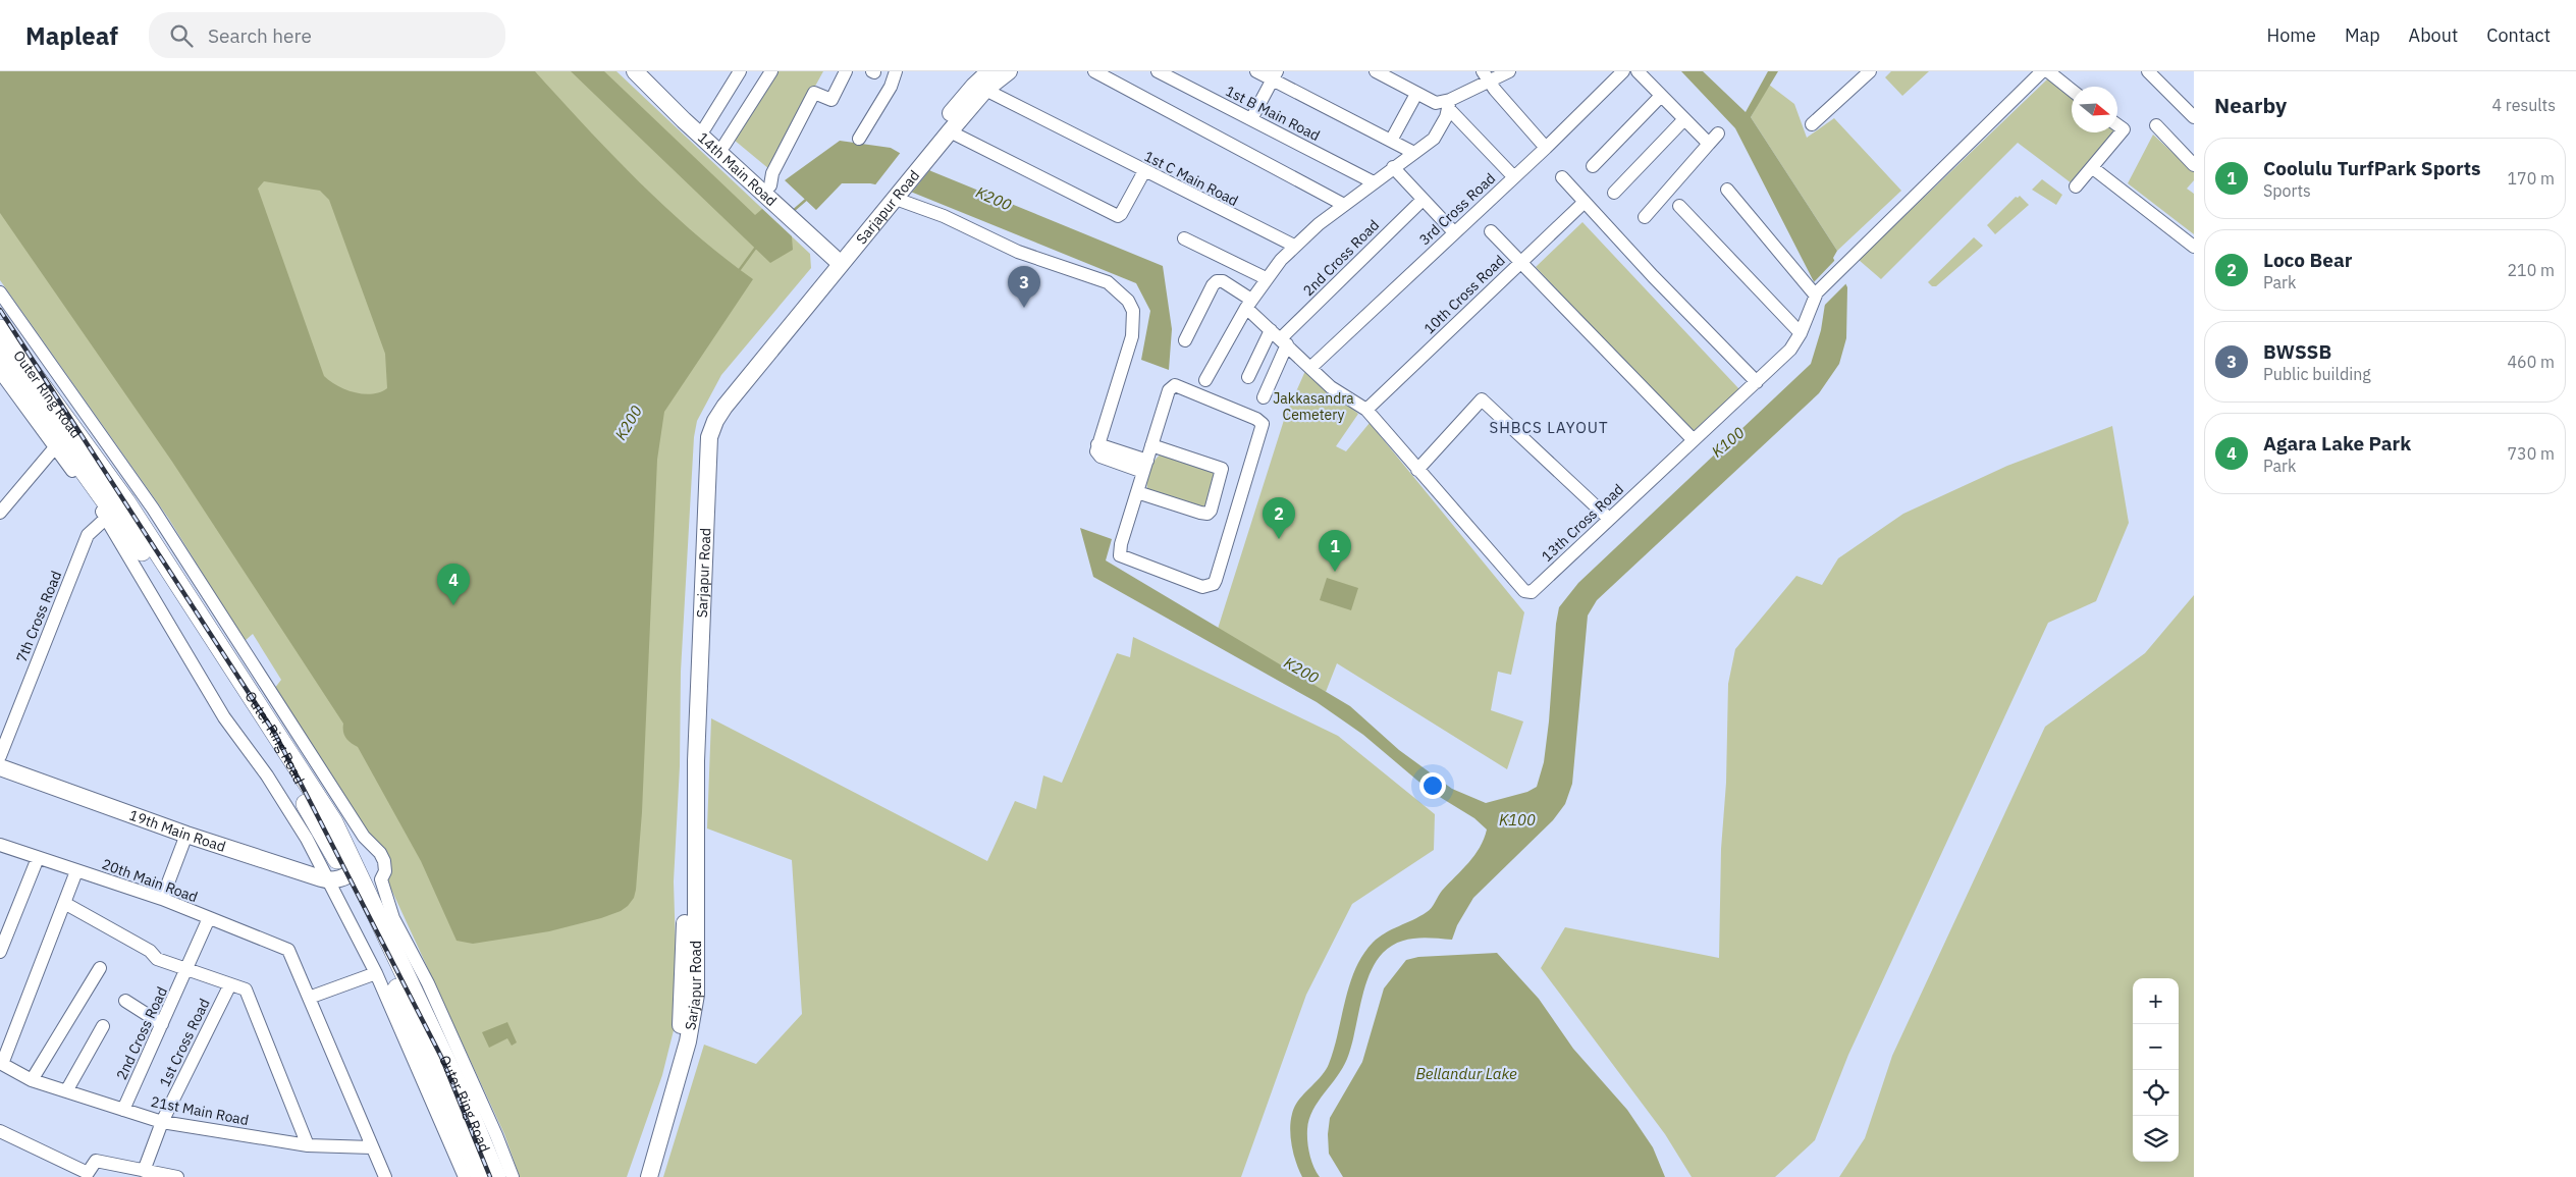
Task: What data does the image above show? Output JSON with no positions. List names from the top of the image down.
{
  "streets": {
    "highway": ["Outer Ring Road"],
    "main road": ["14th Main Road", "Sarjapur Road", "19th Main Road"],
    "street": [
      "1st B Main Road",
      "1st C Main Road",
      "3rd Cross Road",
      "2nd Cross Road",
      "10th Cross Road",
      "13th Cross Road",
      "7th Cross Road",
      "20th Main Road",
      "1st Cross Road",
      "21st Main Road"
    ]
  },
  "crossings": [
    ["14th Main Road", "Sarjapur Road"],
    ["1st C Main Road", "Sarjapur Road"],
    ["3rd Cross Road", "13th Cross Road"],
    ["2nd Cross Road", "13th Cross Road"],
    ["2nd Cross Road", "20th Main Road"],
    ["2nd Cross Road", "21st Main Road"],
    ["10th Cross Road", "13th Cross Road"],
    ["Outer Ring Road", "7th Cross Road"],
    ["Outer Ring Road", "19th Main Road"],
    ["1st Cross Road", "21st Main Road"]
  ],
  "districts": ["SHBCS LAYOUT"],
  "water": ["K200", "K100", "Bellandur Lake"],
  "parks": ["Jakkasandra Cemetery"],
  "north": "right",
  "page": {
    "header": "Mapleaf",
    "search": "Search here",
    "nav": [
      "Home",
      "Map",
      "About",
      "Contact"
    ],
    "heading": ["Nearby", "4 results"],
    "list": [
      {
        "mark": "1",
        "name": "Coolulu TurfPark Sports",
        "note": "Sports",
        "value": "170 m"
      },
      {
        "mark": "2",
        "name": "Loco Bear",
        "note": "Park",
        "value": "210 m"
      },
      {
        "mark": "3",
        "name": "BWSSB",
        "note": "Public building",
        "value": "460 m"
      },
      {
        "mark": "4",
        "name": "Agara Lake Park",
        "note": "Park",
        "value": "730 m"
      }
    ],
    "pins": [
      "3",
      "2",
      "1",
      "4"
    ],
    "map_buttons": ["+", "−"]
  }
}
